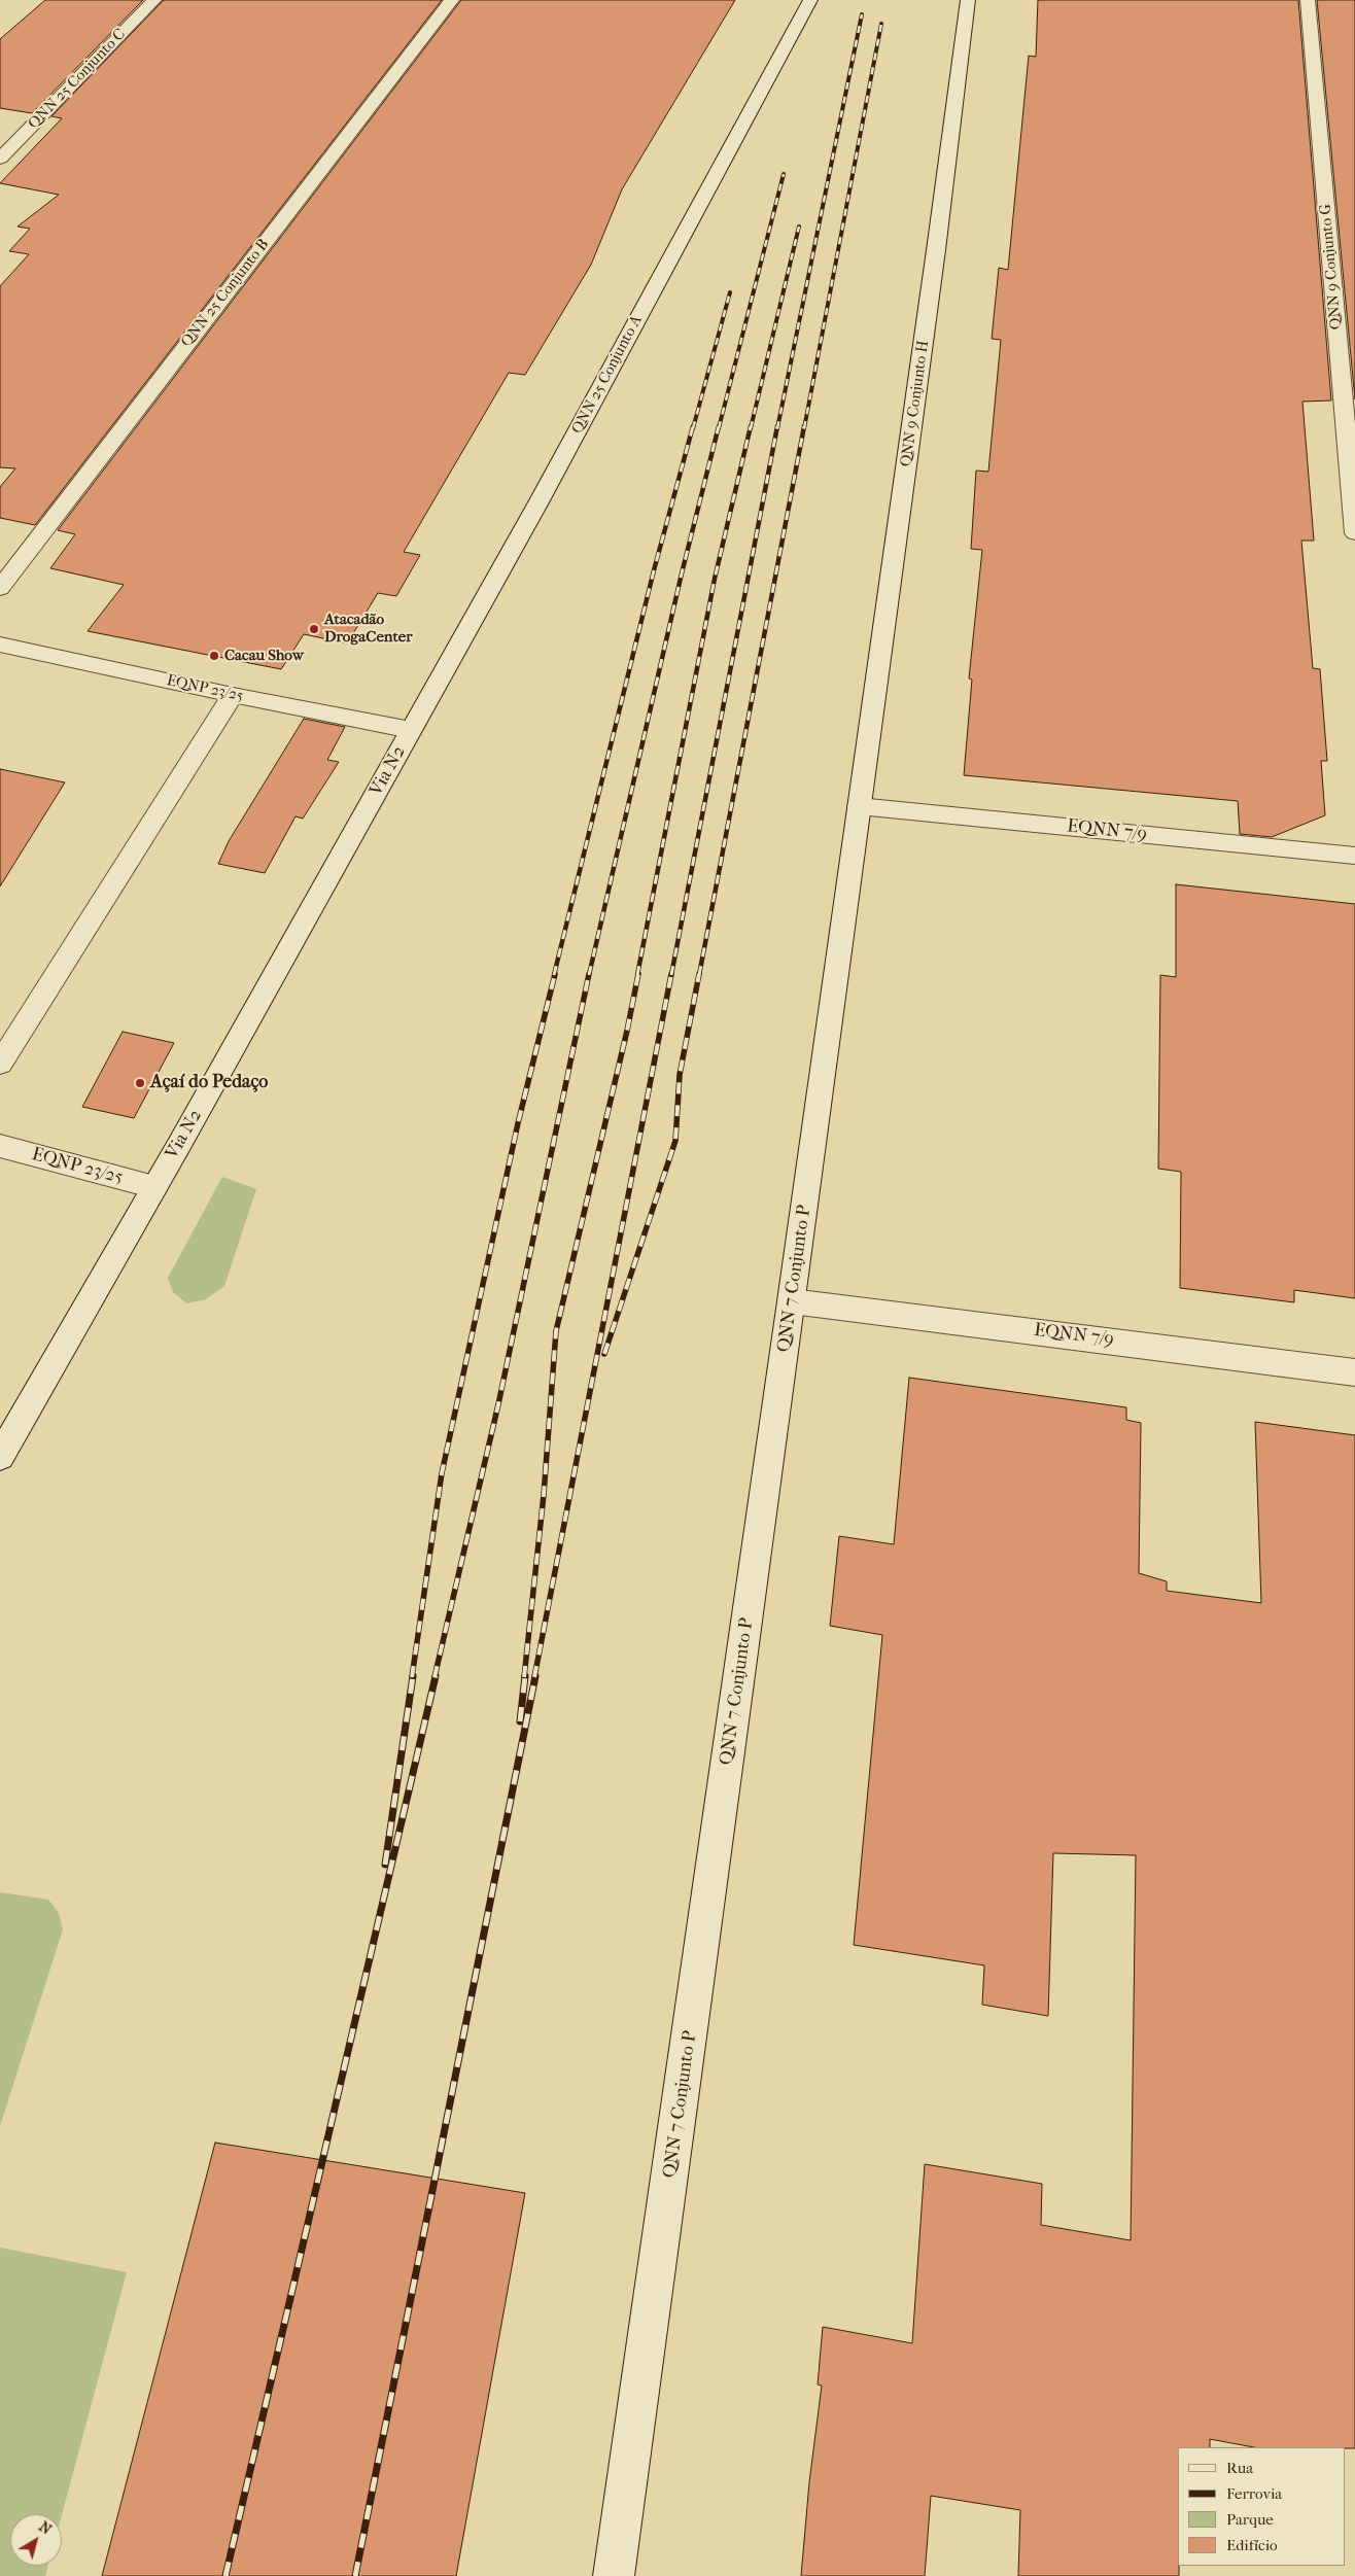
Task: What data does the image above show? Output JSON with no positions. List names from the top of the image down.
{
  "streets": {
    "street": [
      "QNN 25 Conjunto C",
      "QNN 9 Conjunto G",
      "QNN 25 Conjunto B",
      "QNN 25 Conjunto A",
      "QNN 9 Conjunto H",
      "EQNP 23/25",
      "Via N2",
      "EQNN 7/9",
      "QNN 7 Conjunto P"
    ]
  },
  "crossings": [
    ["QNN 25 Conjunto A", "EQNP 23/25"],
    ["QNN 25 Conjunto A", "Via N2"],
    ["QNN 9 Conjunto H", "EQNN 7/9"],
    ["QNN 9 Conjunto H", "QNN 7 Conjunto P"],
    ["EQNP 23/25", "Via N2"],
    ["EQNN 7/9", "QNN 7 Conjunto P"]
  ],
  "places": ["Atacadão DrogaCenter", "Cacau Show", "Açaí do Pedaço"],
  "legend": [
    "Rua",
    "Ferrovia",
    "Parque",
    "Edifício"
  ],
  "north": "top right"
}
